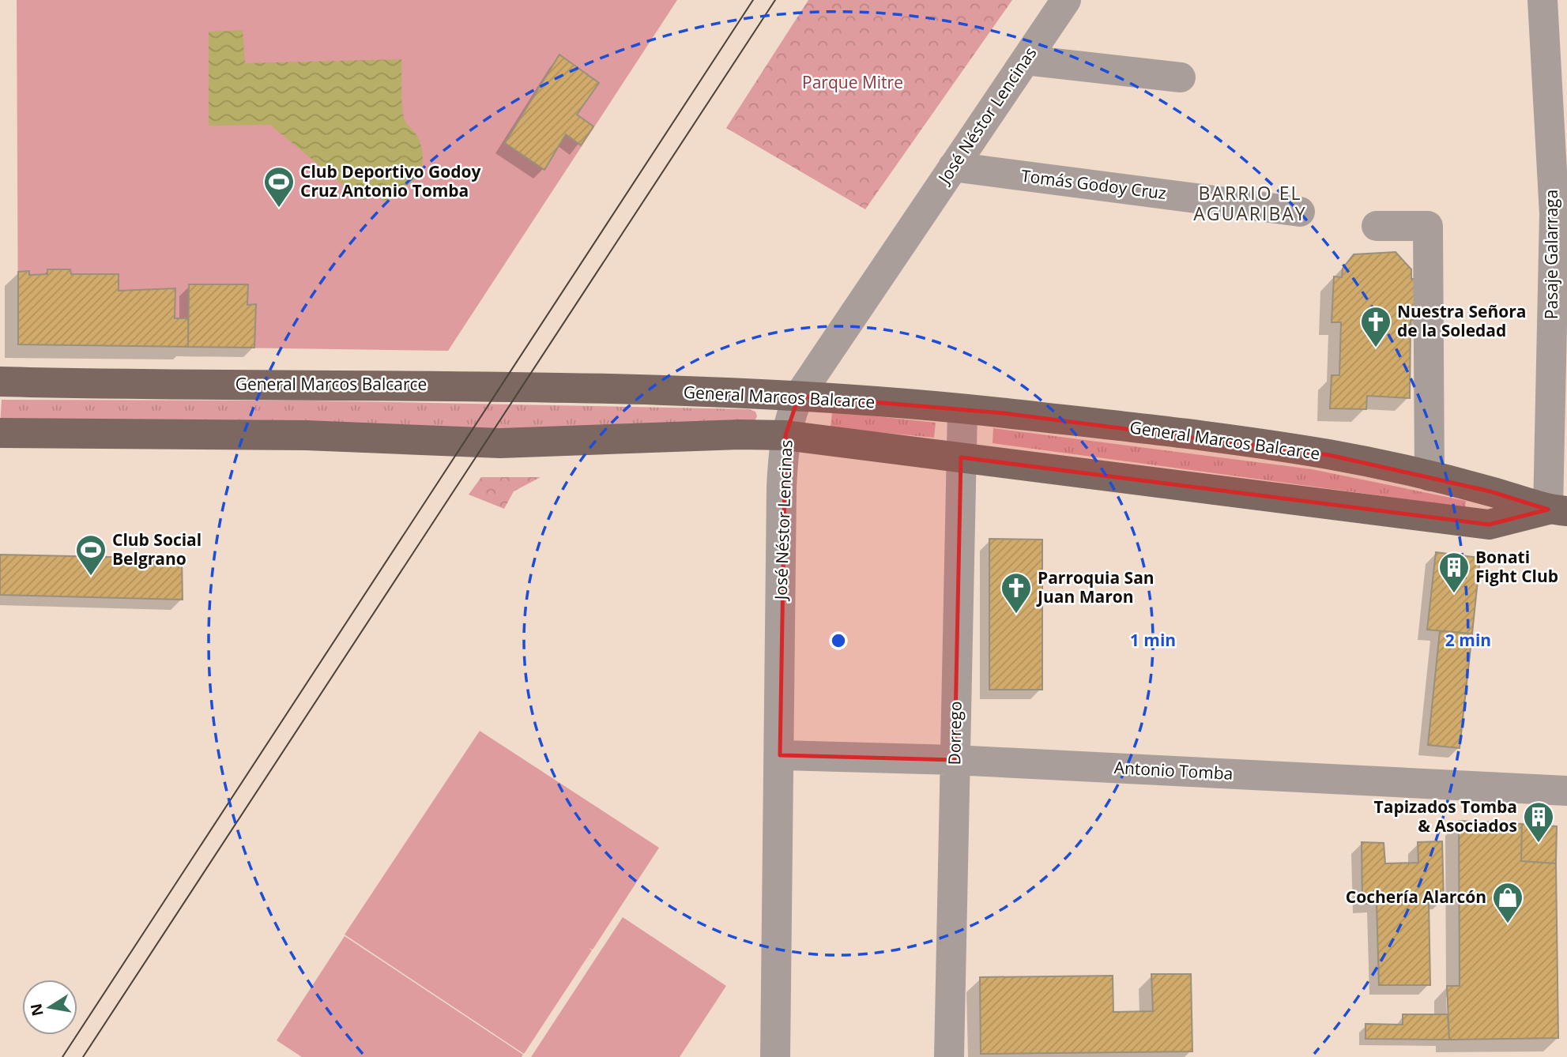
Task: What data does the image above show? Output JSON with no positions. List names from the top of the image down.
{
  "streets": {
    "main road": ["General Marcos Balcarce"],
    "street": [
      "José Néstor Lencinas",
      "Tomás Godoy Cruz",
      "Pasaje Galarraga",
      "Dorrego",
      "Antonio Tomba"
    ]
  },
  "crossings": [
    ["José Néstor Lencinas", "Tomás Godoy Cruz"],
    ["José Néstor Lencinas", "General Marcos Balcarce"],
    ["José Néstor Lencinas", "Antonio Tomba"],
    ["Pasaje Galarraga", "General Marcos Balcarce"],
    ["General Marcos Balcarce", "Dorrego"],
    ["Dorrego", "Antonio Tomba"]
  ],
  "districts": ["BARRIO EL AGUARIBAY"],
  "parks": ["Parque Mitre"],
  "places": {
    "sports": ["Club Deportivo Godoy Cruz Antonio Tomba", "Club Social Belgrano"],
    "church": ["Nuestra Señora de la Soledad", "Parroquia San Juan Maron"],
    "building": ["Bonati Fight Club", "Tapizados Tomba & Asociados"],
    "shop": ["Cochería Alarcón"]
  },
  "north": "left",
  "rings": ["1 min", "2 min"]
}
